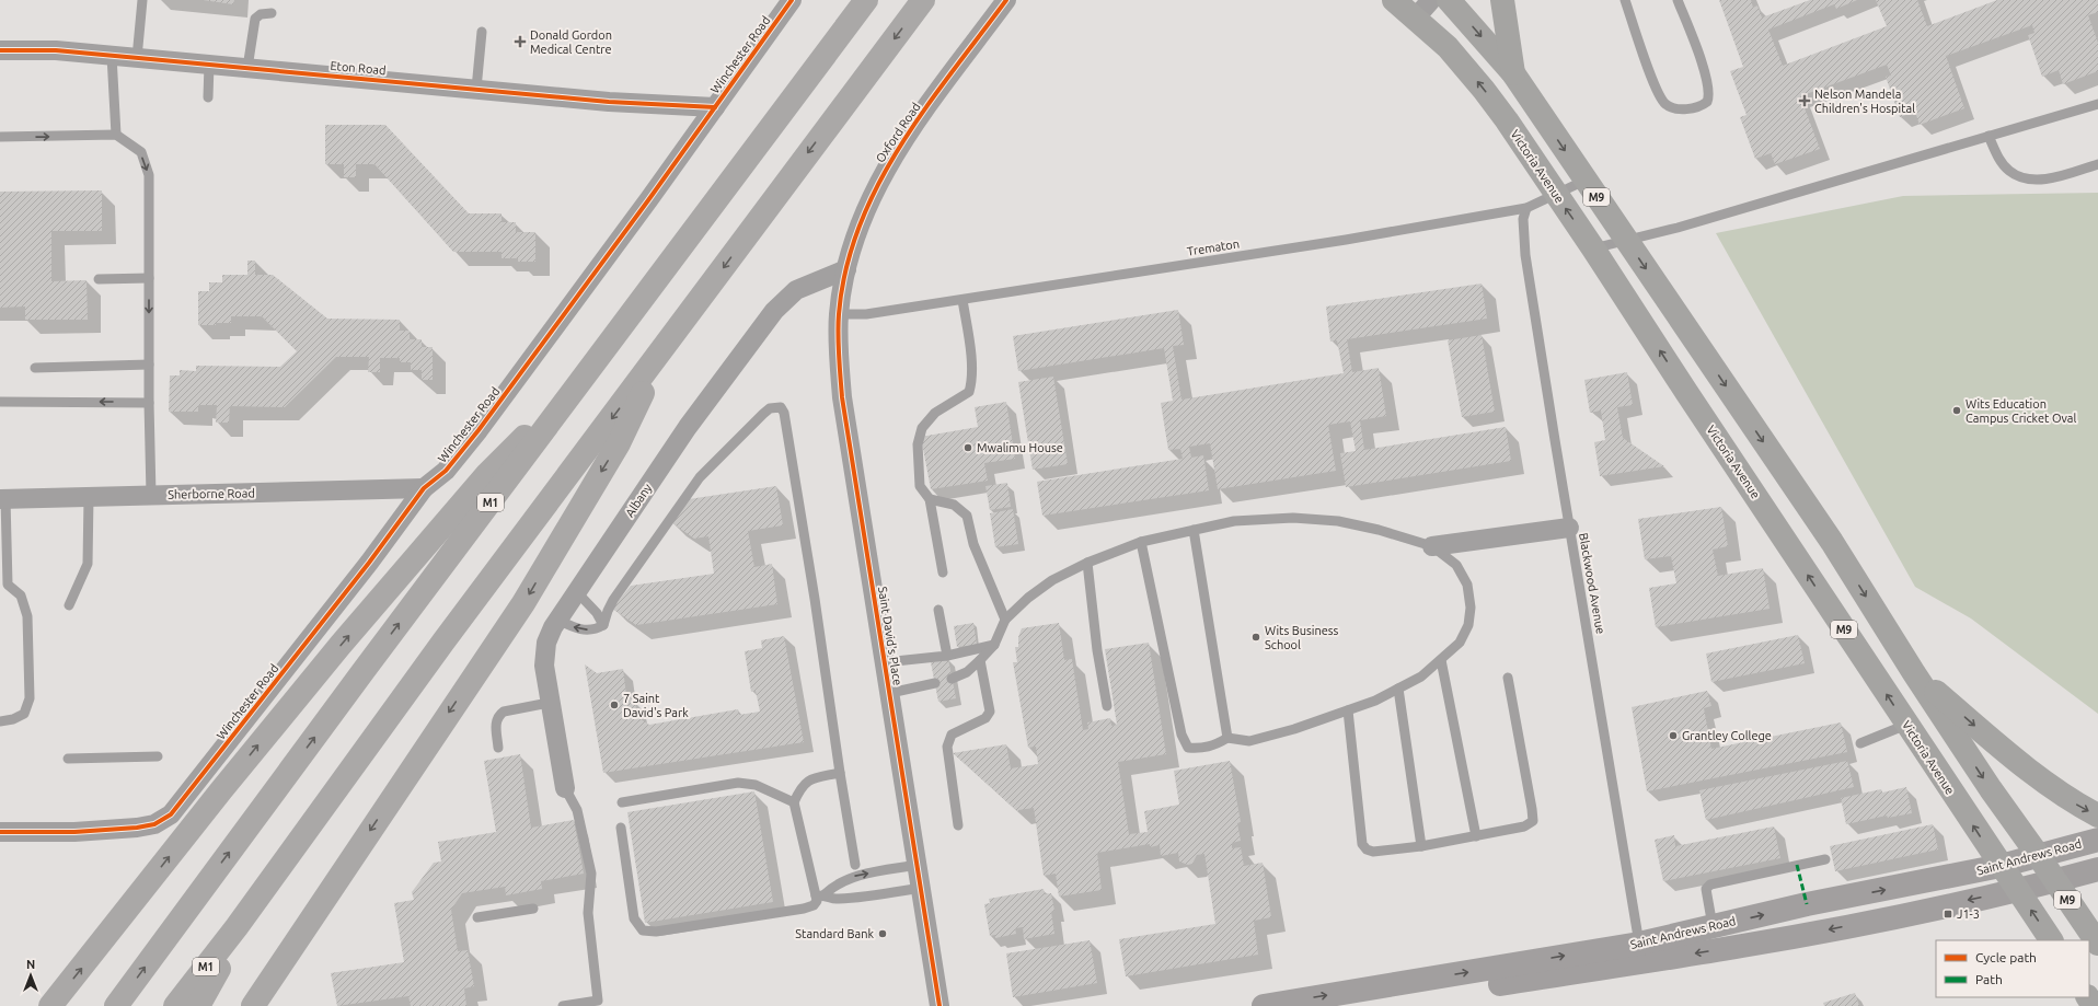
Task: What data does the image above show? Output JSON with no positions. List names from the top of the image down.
{
  "streets": {
    "highway": ["M1"],
    "main road": ["Victoria Avenue", "M9", "Saint Andrews Road"],
    "street": [
      "Winchester Road",
      "Eton Road",
      "Oxford Road",
      "Sherborne Road",
      "Albany",
      "Saint David's Place"
    ],
    "lane": ["Trematon", "Blackwood Avenue"]
  },
  "crossings": [
    ["Winchester Road", "Eton Road"],
    ["Winchester Road", "Sherborne Road"],
    ["Oxford Road", "Albany"],
    ["Oxford Road", "Saint David's Place"],
    ["Victoria Avenue", "Trematon"],
    ["Victoria Avenue", "Saint Andrews Road"],
    ["M9", "Trematon"],
    ["M9", "Saint Andrews Road"],
    ["Trematon", "Blackwood Avenue"],
    ["Trematon", "Saint David's Place"],
    ["Albany", "Saint David's Place"],
    ["Blackwood Avenue", "Saint Andrews Road"]
  ],
  "places": {
    "health": ["Donald Gordon Medical Centre", "Nelson Mandela Children's Hospital"],
    "other": [
      "Wits Education Campus Cricket Oval",
      "Mwalimu House",
      "Wits Business School",
      "7 Saint David's Park",
      "Grantley College",
      "Standard Bank"
    ],
    "transit": ["J1-3"]
  },
  "legend": ["Cycle path", "Path"],
  "north": "top"
}
